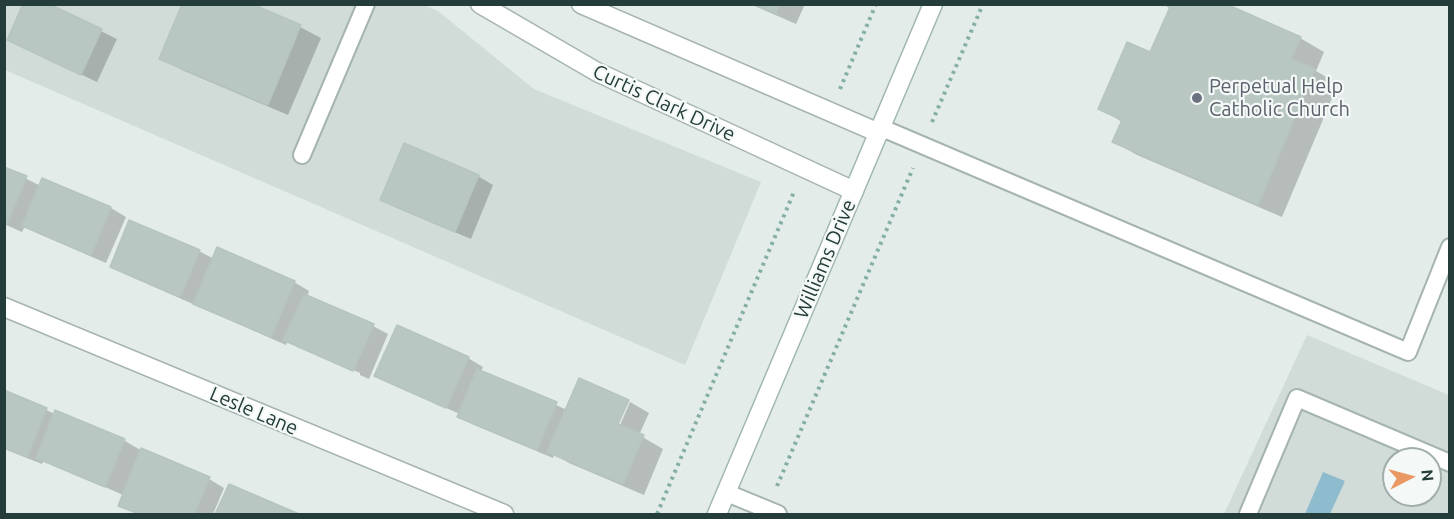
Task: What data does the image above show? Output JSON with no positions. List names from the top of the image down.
{
  "streets": {
    "street": ["Curtis Clark Drive", "Williams Drive", "Lesle Lane"]
  },
  "crossings": [
    ["Curtis Clark Drive", "Williams Drive"]
  ],
  "places": ["Perpetual Help Catholic Church"],
  "north": "right"
}
